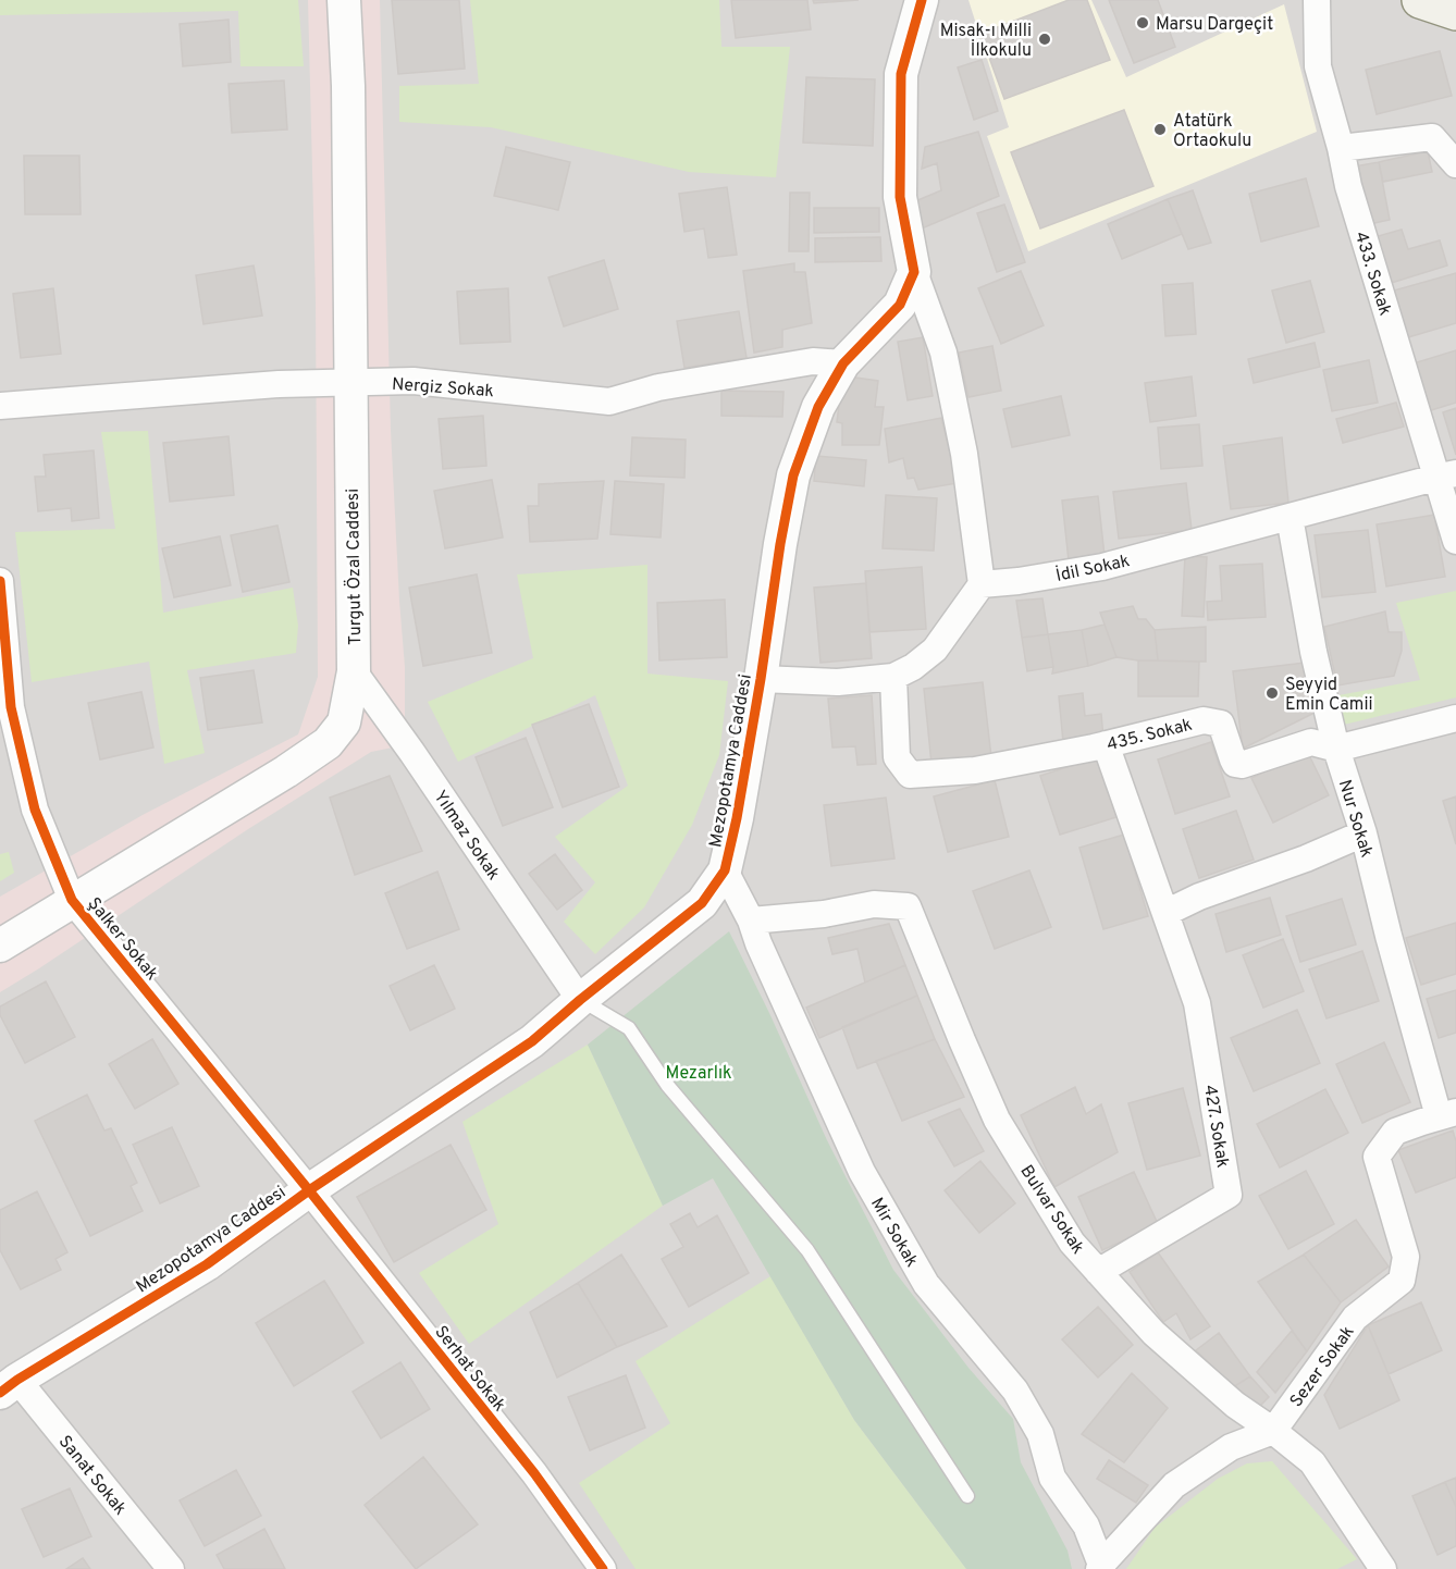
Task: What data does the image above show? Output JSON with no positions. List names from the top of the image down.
{
  "streets": {
    "street": [
      "433. Sokak",
      "Nergiz Sokak",
      "Turgut Özal Caddesi",
      "İdil Sokak",
      "435. Sokak",
      "Mezopotamya Caddesi",
      "Nur Sokak",
      "Yılmaz Sokak",
      "Şalker Sokak",
      "427. Sokak",
      "Bulvar Sokak",
      "Mir Sokak",
      "Sezer Sokak",
      "Serhat Sokak",
      "Sanat Sokak"
    ]
  },
  "crossings": [
    ["433. Sokak", "İdil Sokak"],
    ["Nergiz Sokak", "Turgut Özal Caddesi"],
    ["Nergiz Sokak", "Mezopotamya Caddesi"],
    ["Turgut Özal Caddesi", "Yılmaz Sokak"],
    ["Turgut Özal Caddesi", "Şalker Sokak"],
    ["İdil Sokak", "Nur Sokak"],
    ["435. Sokak", "Nur Sokak"],
    ["435. Sokak", "427. Sokak"],
    ["Mezopotamya Caddesi", "Yılmaz Sokak"],
    ["Mezopotamya Caddesi", "Şalker Sokak"],
    ["Mezopotamya Caddesi", "Mir Sokak"],
    ["Mezopotamya Caddesi", "Serhat Sokak"],
    ["Mezopotamya Caddesi", "Sanat Sokak"],
    ["Nur Sokak", "Sezer Sokak"],
    ["Şalker Sokak", "Serhat Sokak"],
    ["427. Sokak", "Bulvar Sokak"],
    ["Bulvar Sokak", "Mir Sokak"],
    ["Bulvar Sokak", "Sezer Sokak"]
  ],
  "parks": ["Mezarlık"],
  "places": [
    "Marsu Dargeçit",
    "Misak-ı Milli İlkokulu",
    "Atatürk Ortaokulu",
    "Seyyid Emin Camii"
  ]
}
